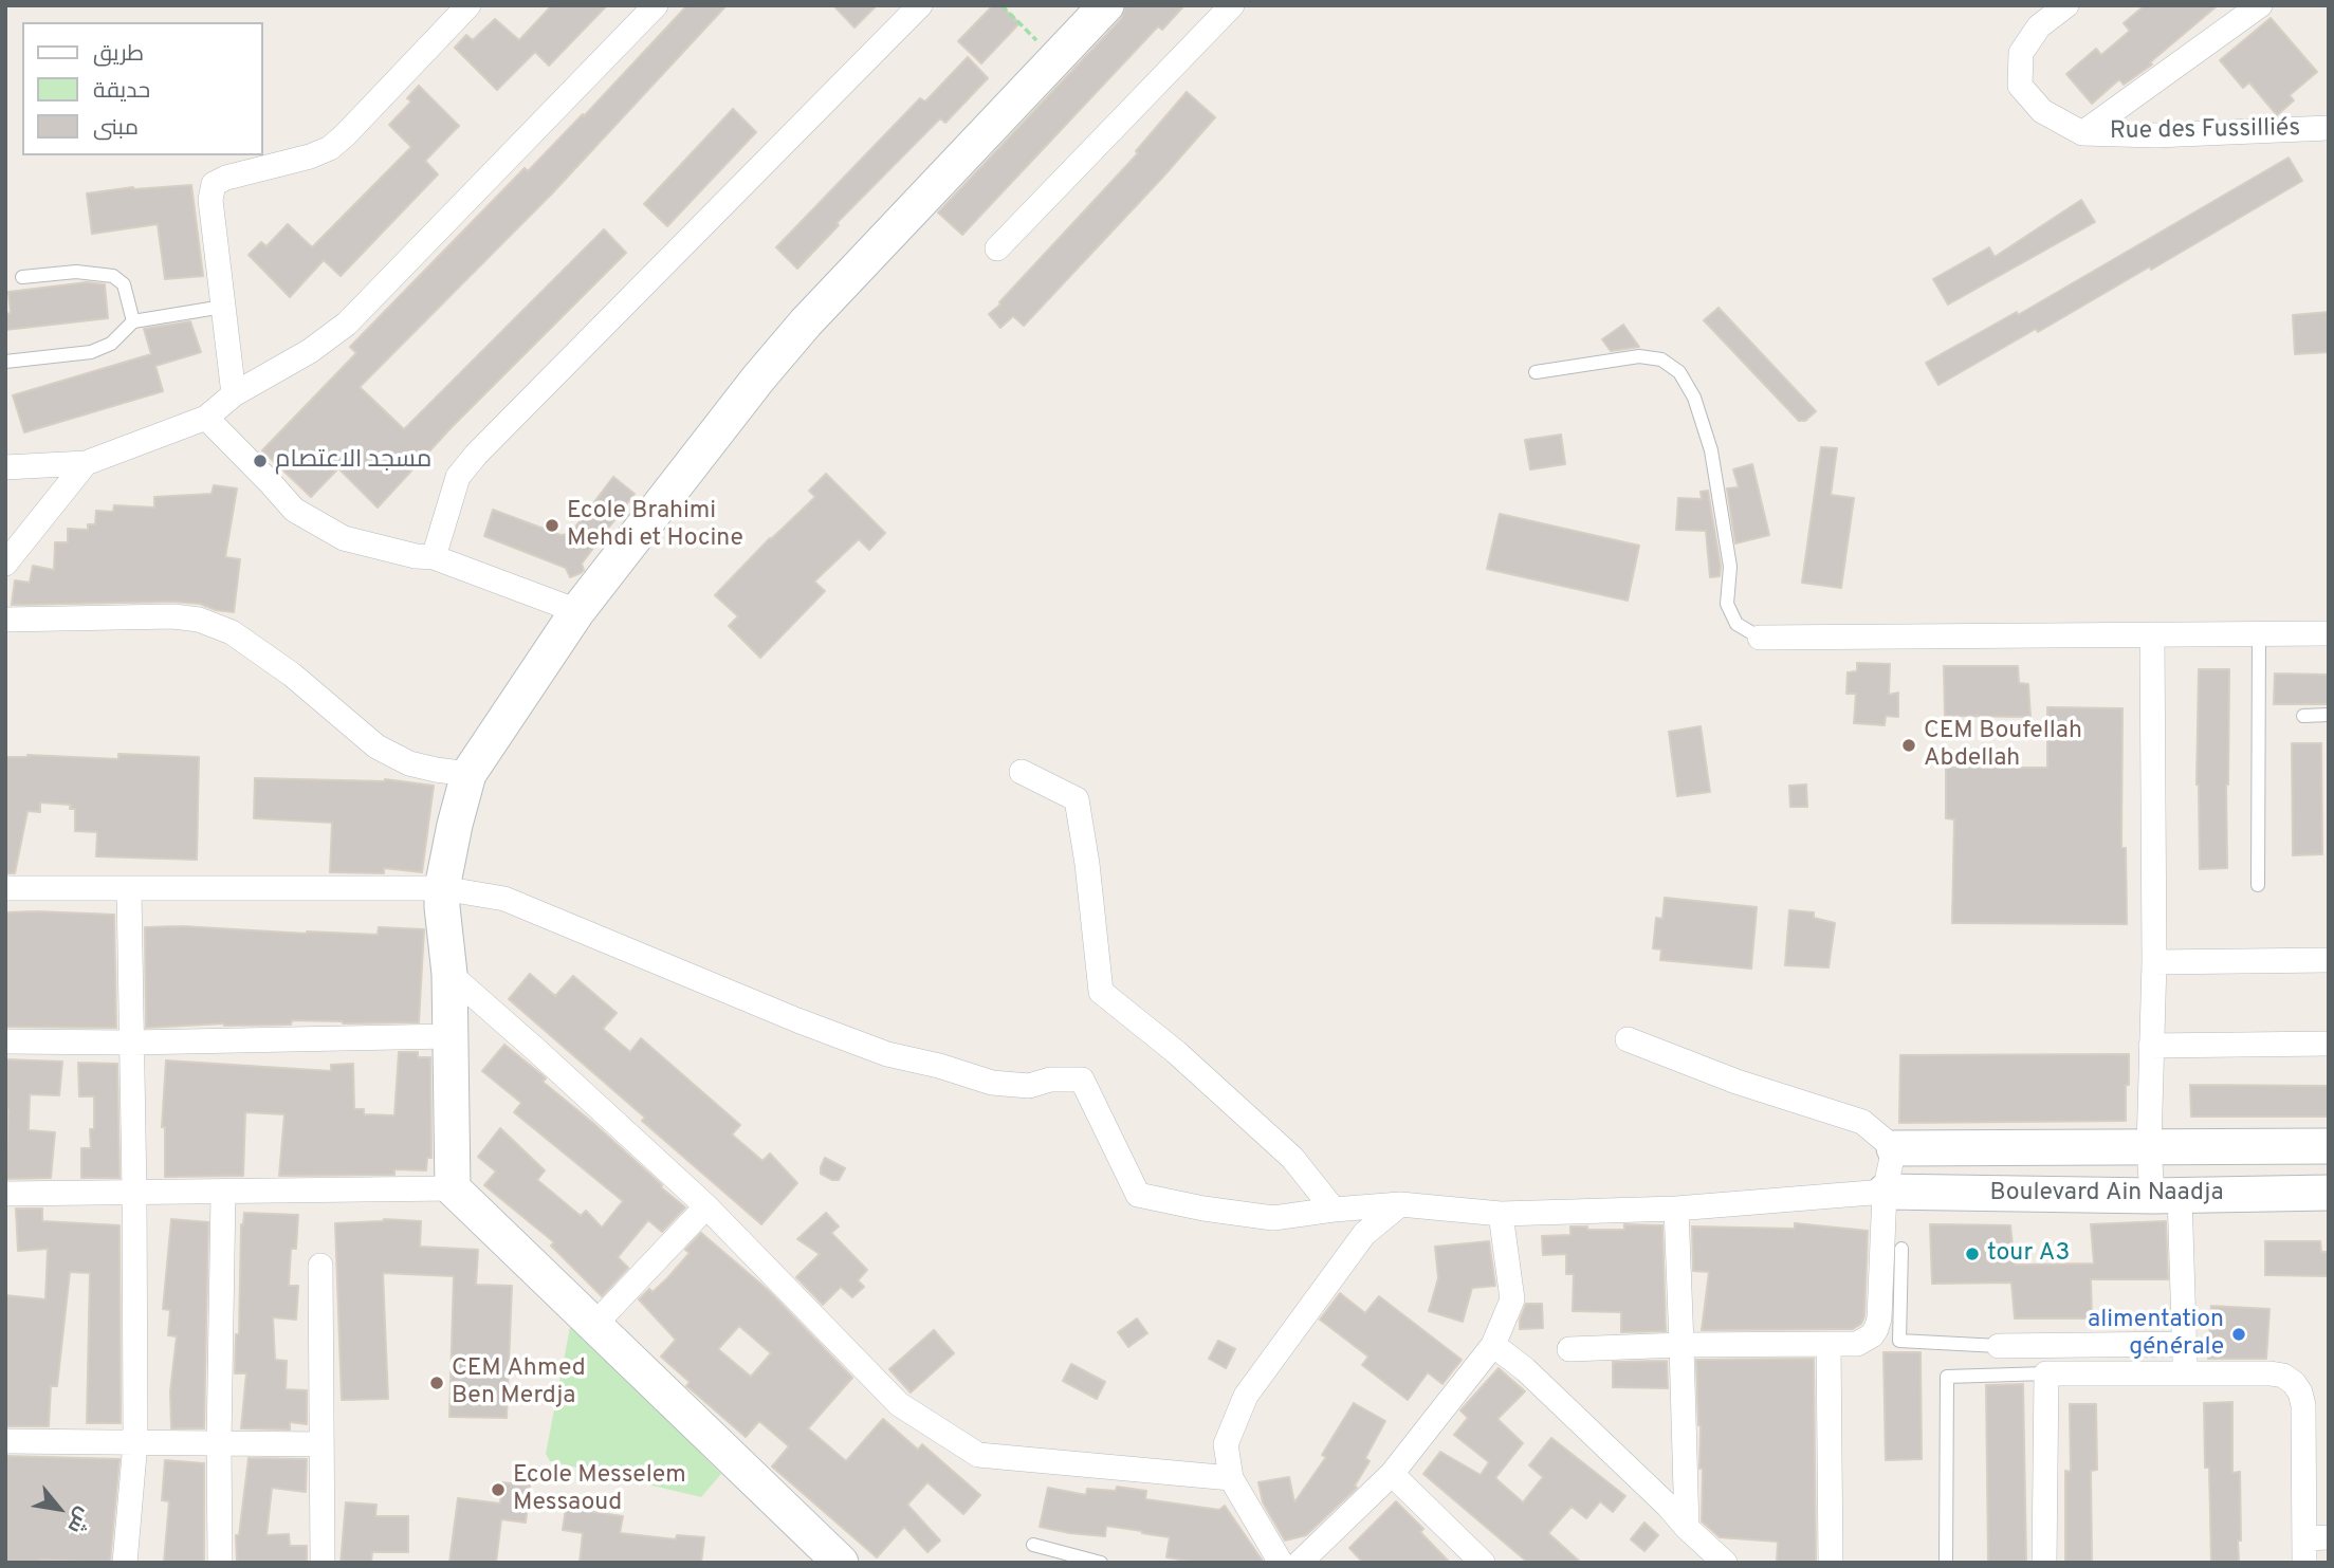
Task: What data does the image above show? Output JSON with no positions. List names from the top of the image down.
{
  "streets": {
    "street": ["Rue des Fussilliés", "Boulevard Ain Naadja"]
  },
  "places": [
    "مسجد الاعتصام",
    "Ecole Brahimi Mehdi et Hocine",
    "CEM Boufellah Abdellah",
    "tour A3",
    "alimentation générale",
    "CEM Ahmed Ben Merdja",
    "Ecole Messelem Messaoud"
  ],
  "legend": ["طريق", "حديقة", "مبنى"],
  "north": "bottom right"
}
